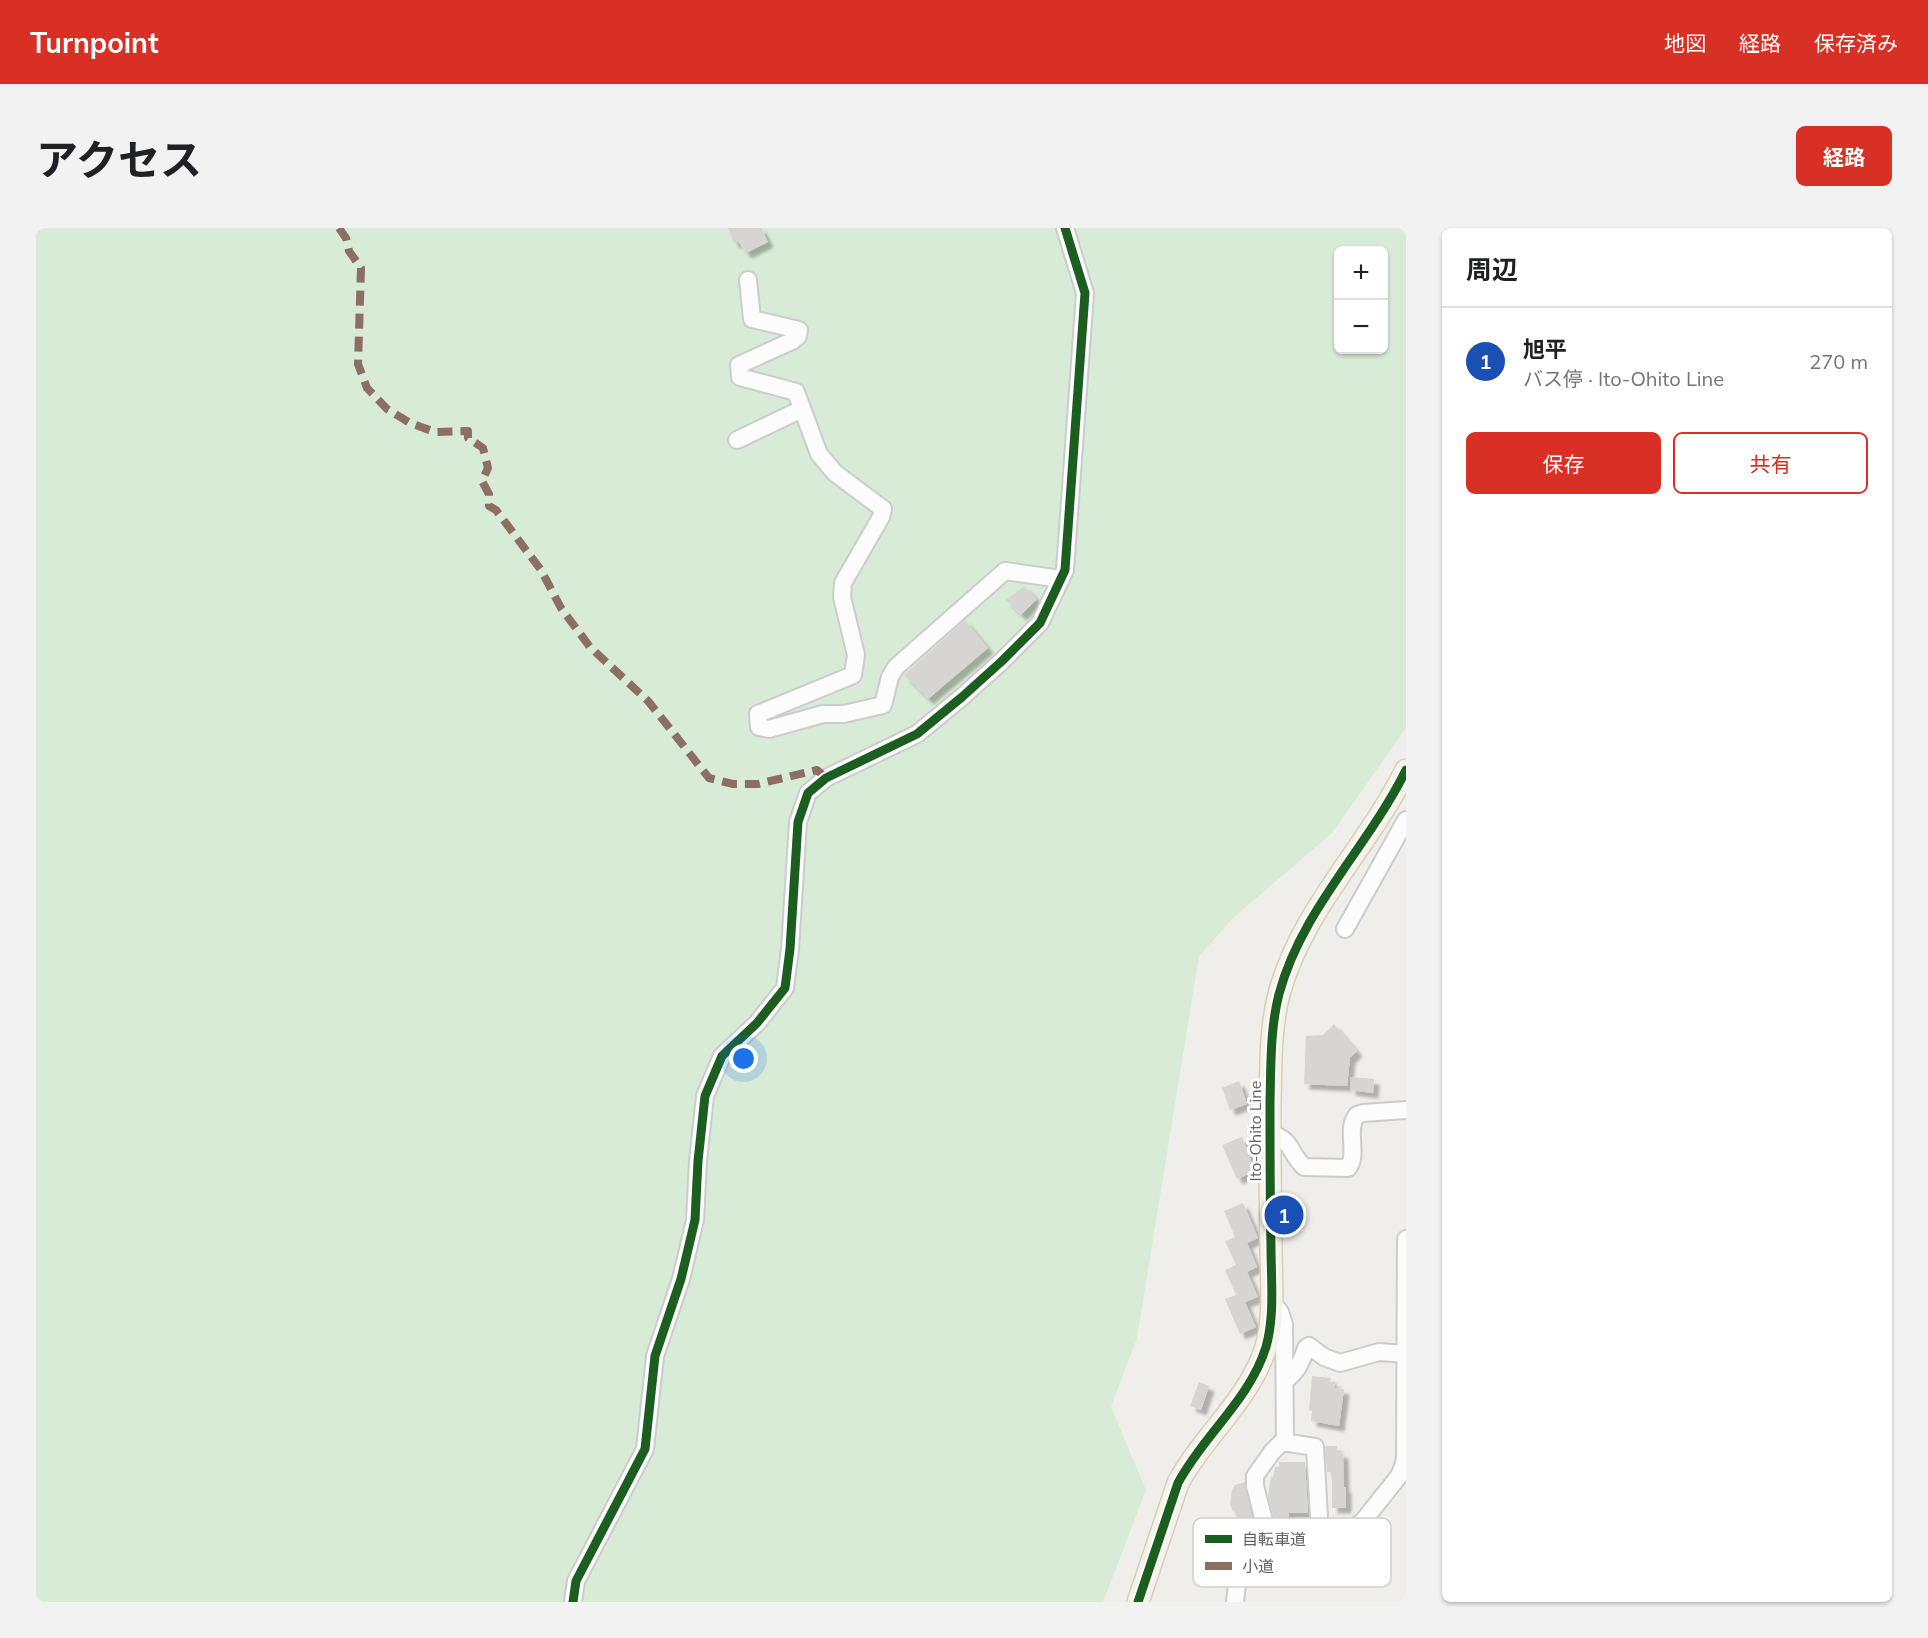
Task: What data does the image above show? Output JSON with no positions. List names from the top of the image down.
{
  "streets": {
    "main road": ["Ito-Ohito Line"]
  },
  "legend": ["自転車道", "小道"],
  "page": {
    "header": "Turnpoint",
    "nav": ["地図", "経路", "保存済み"],
    "title": "アクセス",
    "buttons": [
      "経路",
      ["保存", "共有"]
    ],
    "heading": "周辺",
    "map_buttons": ["+", "−"],
    "list": [
      {
        "mark": "1",
        "name": "旭平",
        "note": "バス停 · Ito-Ohito Line",
        "value": "270 m"
      }
    ],
    "pins": "1"
  }
}
